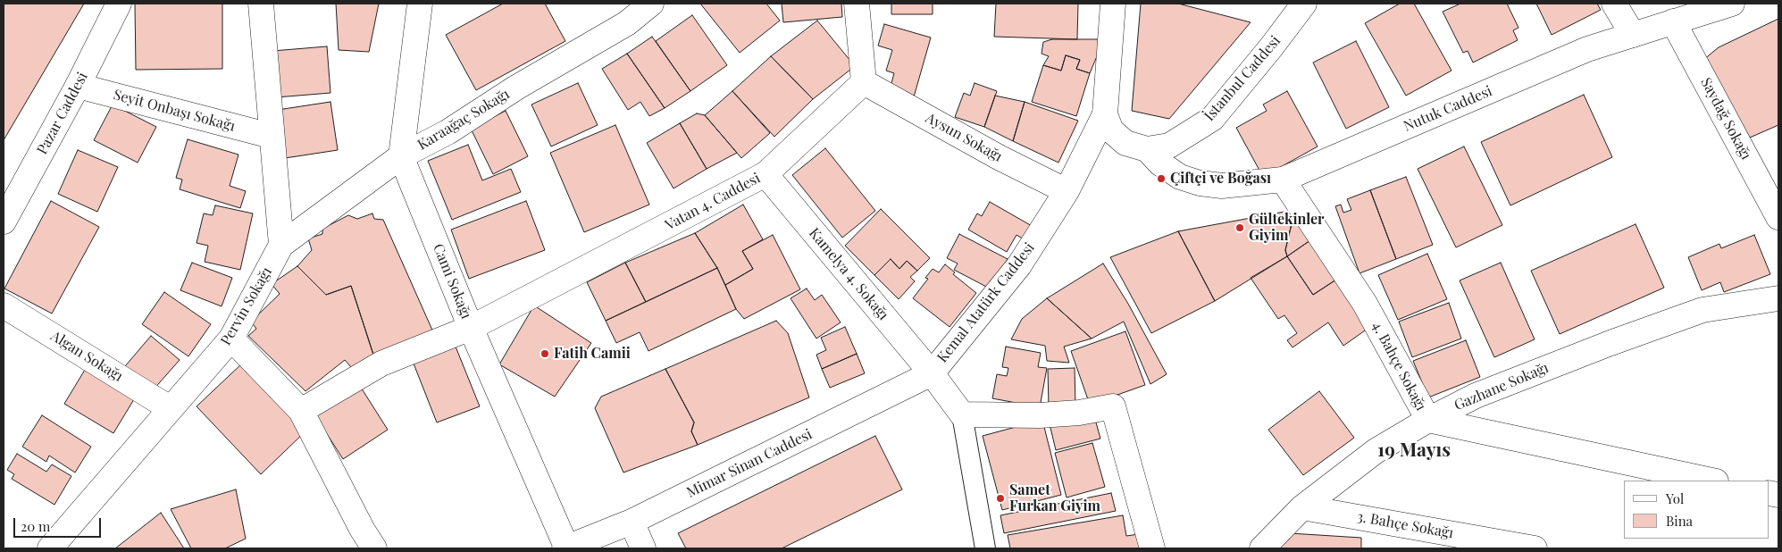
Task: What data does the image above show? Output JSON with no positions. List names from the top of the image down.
{
  "streets": {
    "street": [
      "İstanbul Caddesi",
      "Nutuk Caddesi",
      "Seyit Onbaşı Sokağı",
      "Pazar Caddesi",
      "Saydağ Sokağı",
      "Karaağaç Sokağı",
      "Aysun Sokağı",
      "Vatan 4. Caddesi",
      "Kamelya 4. Sokağı",
      "Cami Sokağı",
      "Kemal Atatürk Caddesi",
      "Pervin Sokağı",
      "Algan Sokağı",
      "4. Bahçe Sokağı",
      "Gazhane Sokağı",
      "Mimar Sinan Caddesi",
      "3. Bahçe Sokağı"
    ]
  },
  "crossings": [
    ["İstanbul Caddesi", "Nutuk Caddesi"],
    ["Nutuk Caddesi", "Saydağ Sokağı"],
    ["Nutuk Caddesi", "4. Bahçe Sokağı"],
    ["Seyit Onbaşı Sokağı", "Pazar Caddesi"],
    ["Karaağaç Sokağı", "Cami Sokağı"],
    ["Karaağaç Sokağı", "Pervin Sokağı"],
    ["Aysun Sokağı", "Vatan 4. Caddesi"],
    ["Aysun Sokağı", "Kemal Atatürk Caddesi"],
    ["Vatan 4. Caddesi", "Kamelya 4. Sokağı"],
    ["Vatan 4. Caddesi", "Cami Sokağı"],
    ["Kamelya 4. Sokağı", "Kemal Atatürk Caddesi"],
    ["Kamelya 4. Sokağı", "Mimar Sinan Caddesi"],
    ["Cami Sokağı", "Mimar Sinan Caddesi"],
    ["Kemal Atatürk Caddesi", "Mimar Sinan Caddesi"],
    ["Pervin Sokağı", "Algan Sokağı"],
    ["4. Bahçe Sokağı", "Gazhane Sokağı"],
    ["Gazhane Sokağı", "3. Bahçe Sokağı"]
  ],
  "districts": ["19 Mayıs"],
  "places": [
    "Çiftçi ve Boğası",
    "Gültekinler Giyim",
    "Fatih Camii",
    "Samet Furkan Giyim"
  ],
  "legend": ["Yol", "Bina"],
  "scale_bar": "20 m"
}
